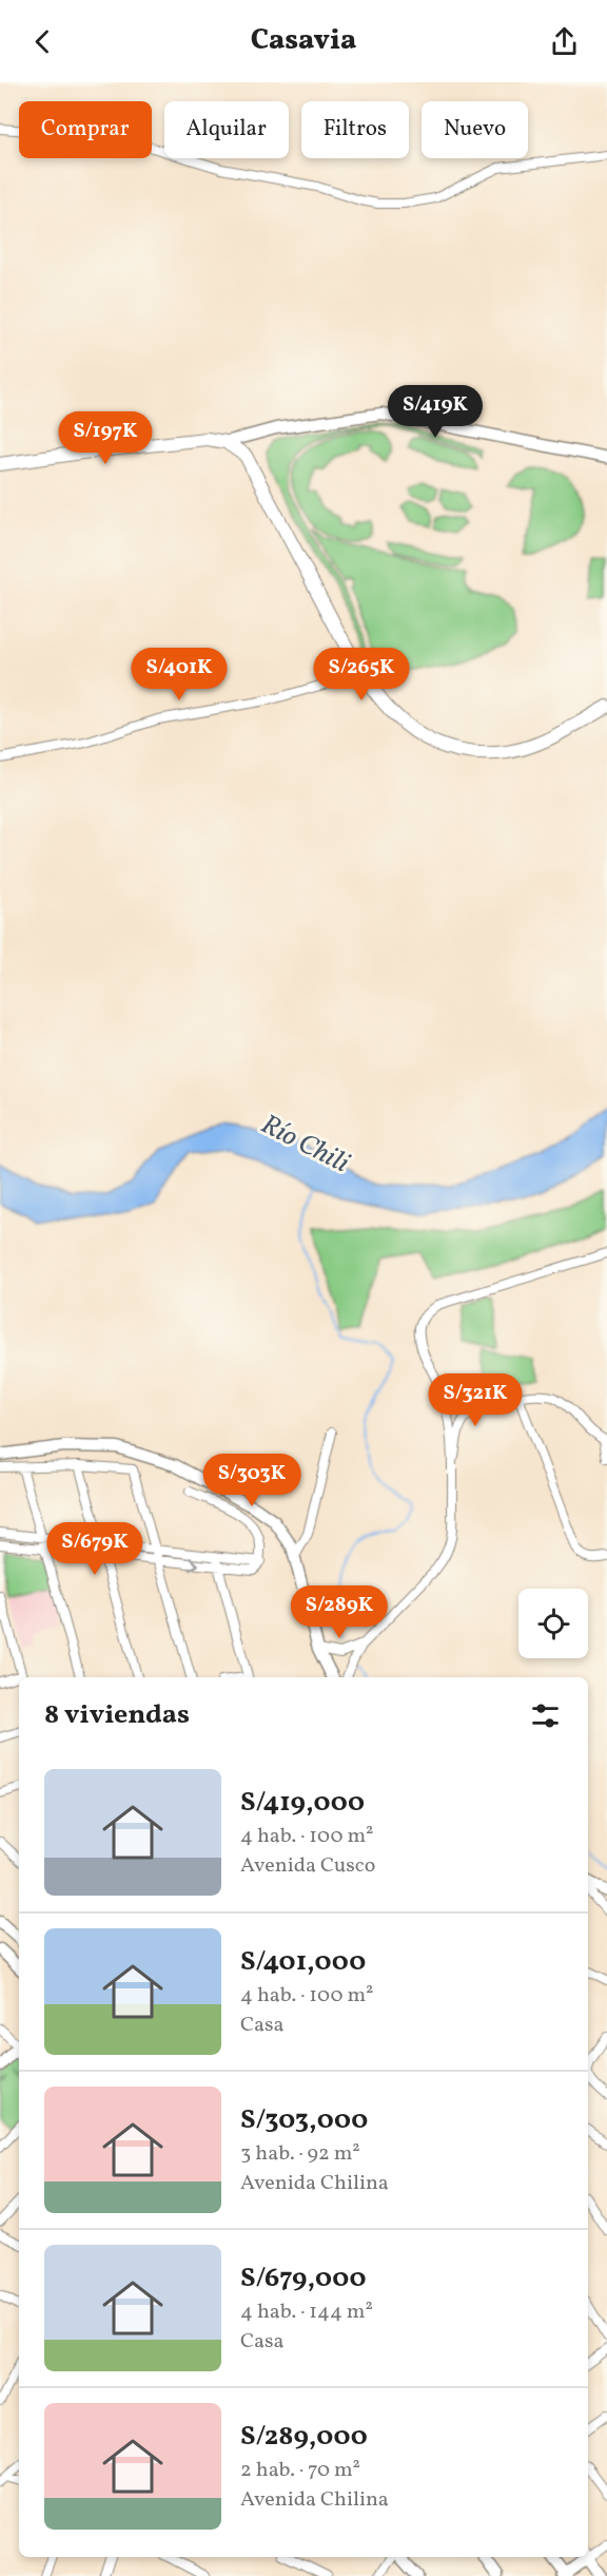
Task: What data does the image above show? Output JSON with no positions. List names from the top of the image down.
{
  "water": ["Río Chili"],
  "page": {
    "header": "Casavia",
    "chip": [
      "Comprar",
      "Alquilar",
      "Filtros",
      "Nuevo"
    ],
    "price": [
      "S/419K",
      "S/197K",
      "S/401K",
      "S/265K",
      "S/321K",
      "S/303K",
      "S/679K",
      "S/289K"
    ],
    "heading": "8 viviendas",
    "list": [
      {
        "name": "S/419,000",
        "note": "4 hab. · 100 m² · Avenida Cusco"
      },
      {
        "name": "S/401,000",
        "note": "4 hab. · 100 m² · Casa"
      },
      {
        "name": "S/303,000",
        "note": "3 hab. · 92 m² · Avenida Chilina"
      },
      {
        "name": "S/679,000",
        "note": "4 hab. · 144 m² · Casa"
      },
      {
        "name": "S/289,000",
        "note": "2 hab. · 70 m² · Avenida Chilina"
      }
    ]
  }
}
